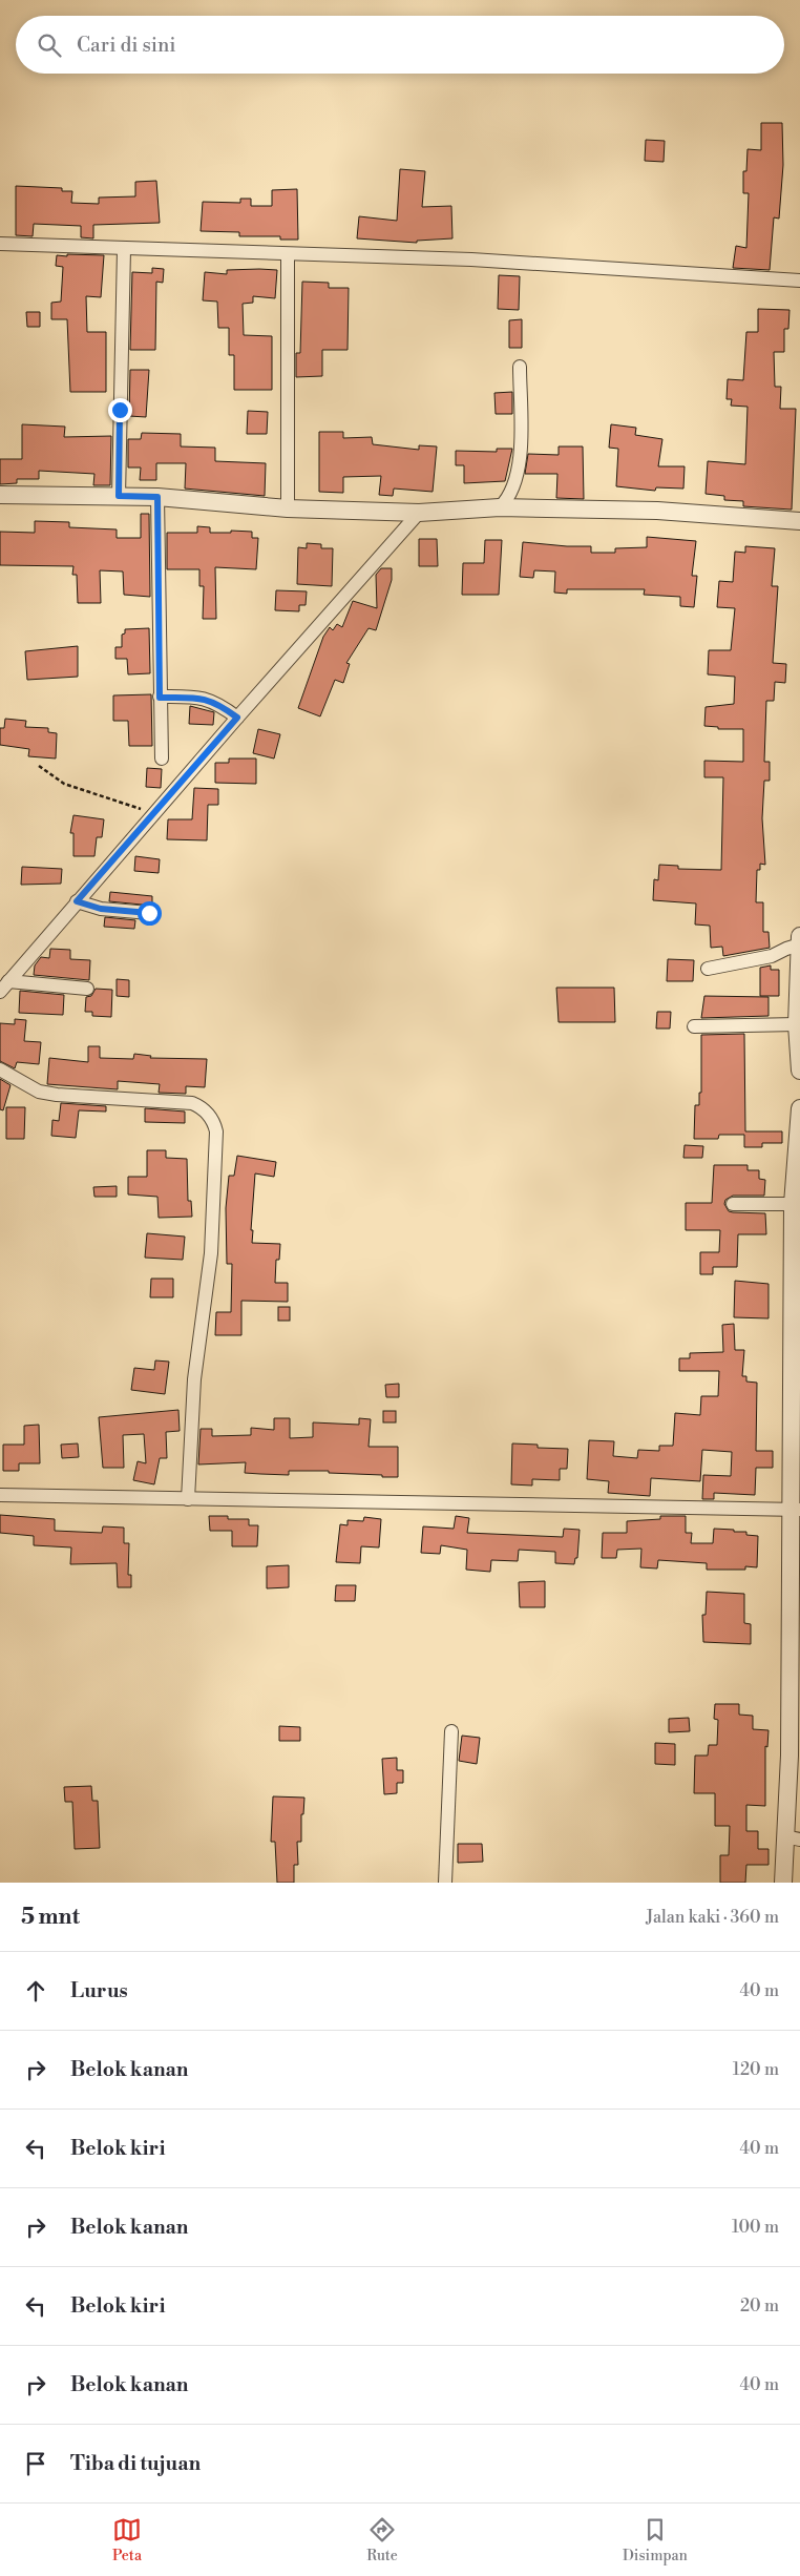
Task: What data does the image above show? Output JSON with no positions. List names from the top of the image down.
{
  "page": {
    "search": "Cari di sini",
    "heading": ["5 mnt", "Jalan kaki · 360 m"],
    "list": [
      ["Lurus", "40 m"],
      ["Belok kanan", "120 m"],
      ["Belok kiri", "40 m"],
      ["Belok kanan", "100 m"],
      ["Belok kiri", "20 m"],
      ["Belok kanan", "40 m"],
      "Tiba di tujuan"
    ],
    "nav": ["Peta", "Rute", "Disimpan"]
  }
}
